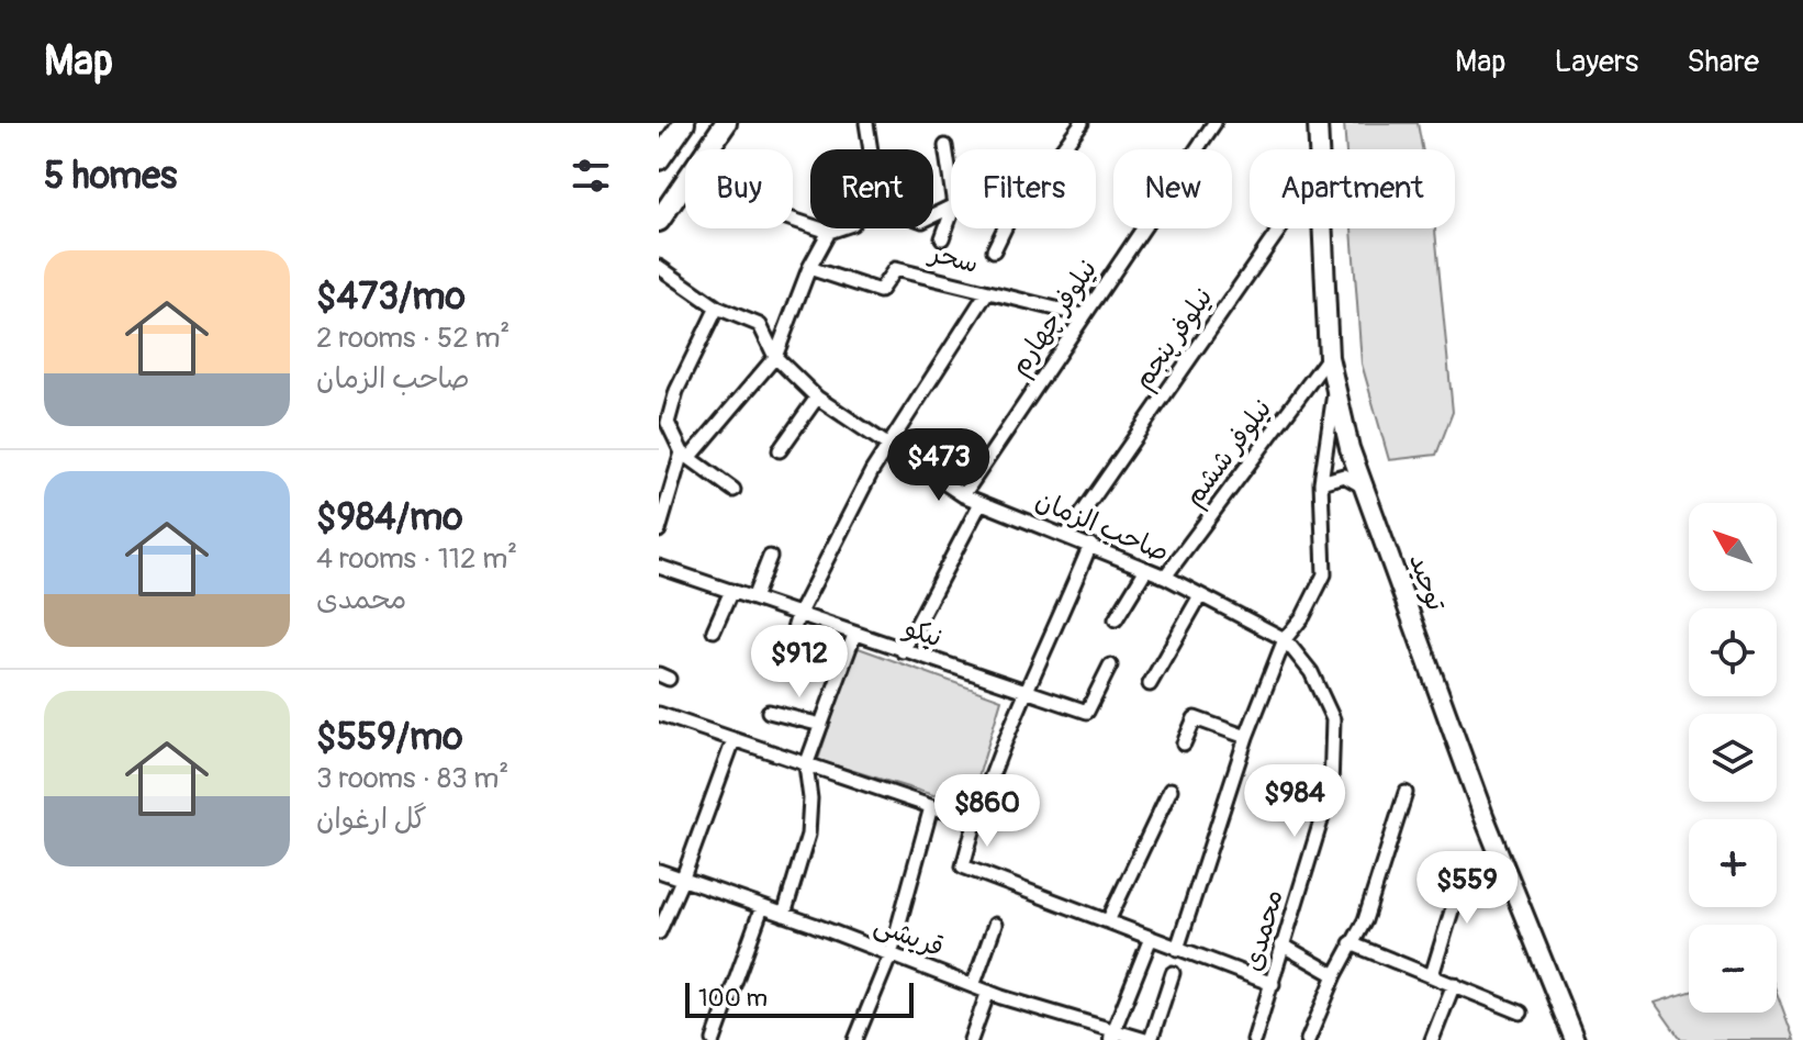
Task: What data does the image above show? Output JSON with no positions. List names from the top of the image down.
{
  "streets": {
    "main road": ["توحید"],
    "street": [
      "سحر",
      "نیلوفر چهارم",
      "نیلوفر پنجم",
      "نیلوفر ششم",
      "صاحب الزمان",
      "نیکو",
      "محمدی",
      "قریشی"
    ]
  },
  "crossings": [
    ["سحر", "نیلوفر چهارم"],
    ["نیلوفر چهارم", "صاحب الزمان"],
    ["نیلوفر پنجم", "صاحب الزمان"],
    ["نیلوفر ششم", "صاحب الزمان"],
    ["نیلوفر ششم", "توحید"],
    ["صاحب الزمان", "محمدی"]
  ],
  "scale_bar": "100 m",
  "north": "top left",
  "page": {
    "header": "Map",
    "nav": ["Map", "Layers", "Share"],
    "heading": "5 homes",
    "chip": [
      "Buy",
      "Rent",
      "Filters",
      "New",
      "Apartment"
    ],
    "list": [
      {
        "name": "$473/mo",
        "note": "2 rooms · 52 m² · صاحب الزمان"
      },
      {
        "name": "$984/mo",
        "note": "4 rooms · 112 m² · محمدی"
      },
      {
        "name": "$559/mo",
        "note": "3 rooms · 83 m² · گل ارغوان"
      }
    ],
    "price": [
      "$473",
      "$912",
      "$984",
      "$860",
      "$559"
    ],
    "map_buttons": ["+", "−"],
    "scale": "100 m"
  }
}
